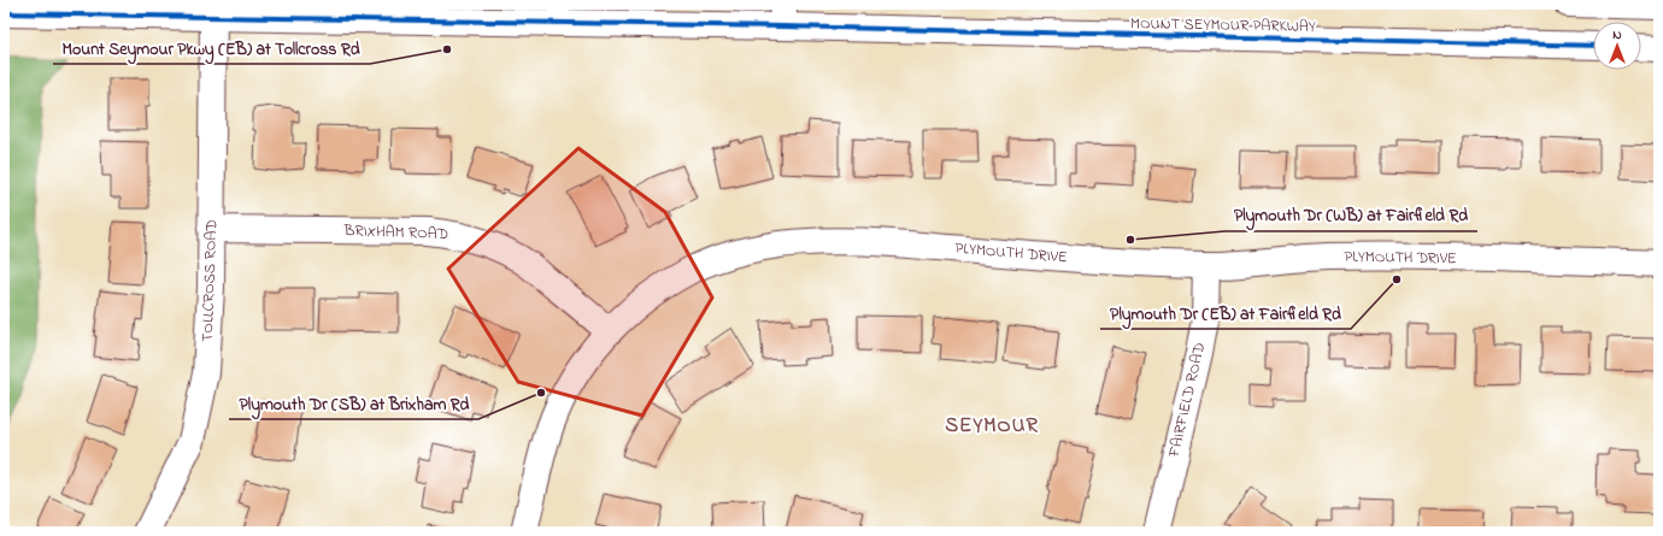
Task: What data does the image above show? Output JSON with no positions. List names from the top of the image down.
{
  "streets": {
    "street": [
      "MOUNT SEYMOUR PARKWAY",
      "BRIXHAM ROAD",
      "PLYMOUTH DRIVE",
      "TOLLCROSS ROAD",
      "FAIRFIELD ROAD"
    ]
  },
  "crossings": [
    ["MOUNT SEYMOUR PARKWAY", "TOLLCROSS ROAD"],
    ["BRIXHAM ROAD", "PLYMOUTH DRIVE"],
    ["BRIXHAM ROAD", "TOLLCROSS ROAD"],
    ["PLYMOUTH DRIVE", "FAIRFIELD ROAD"]
  ],
  "districts": ["SEYMOUR"],
  "places": [
    "Mount Seymour Pkwy (EB) at Tollcross Rd",
    "Plymouth Dr (WB) at Fairfield Rd",
    "Plymouth Dr (EB) at Fairfield Rd",
    "Plymouth Dr (SB) at Brixham Rd"
  ],
  "north": "top"
}
